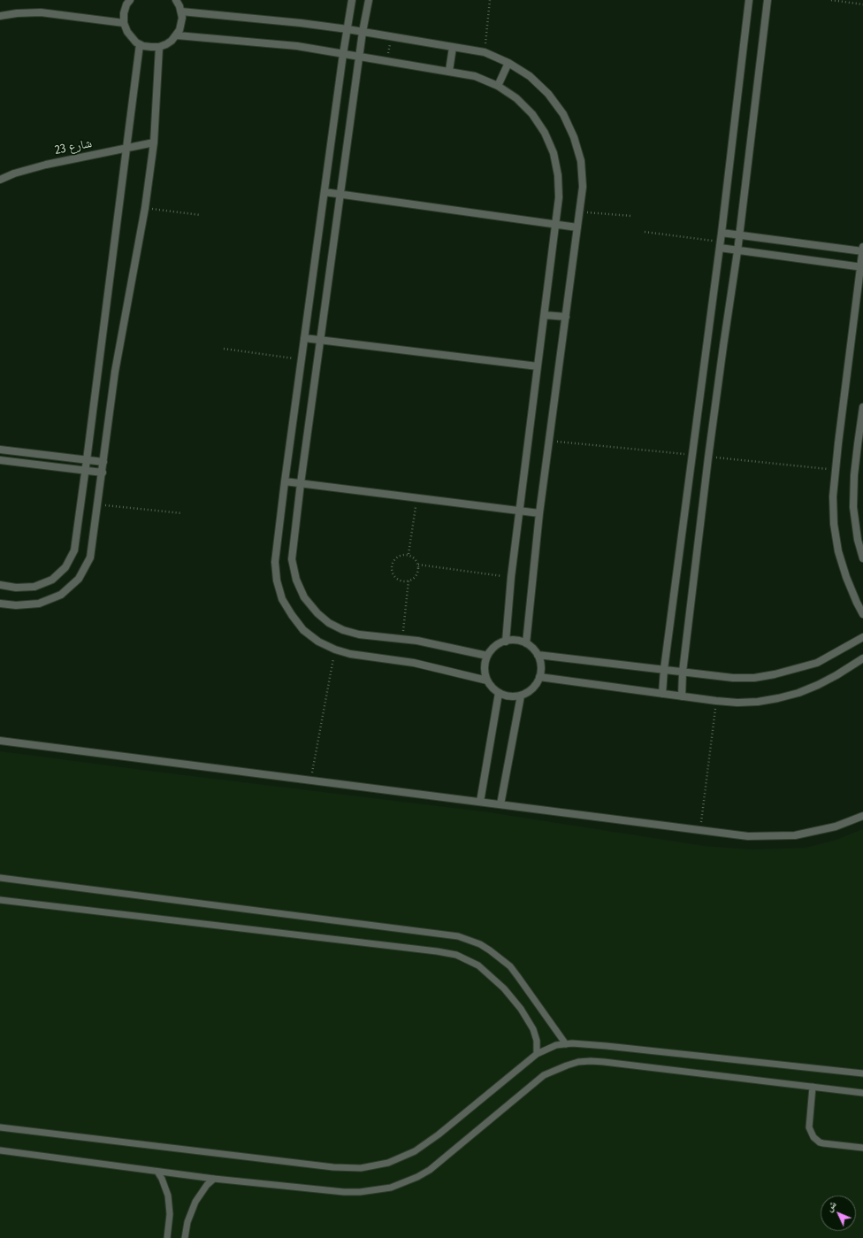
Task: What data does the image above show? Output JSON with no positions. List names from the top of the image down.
{
  "streets": {
    "street": ["شارع 23"]
  },
  "north": "top left"
}
